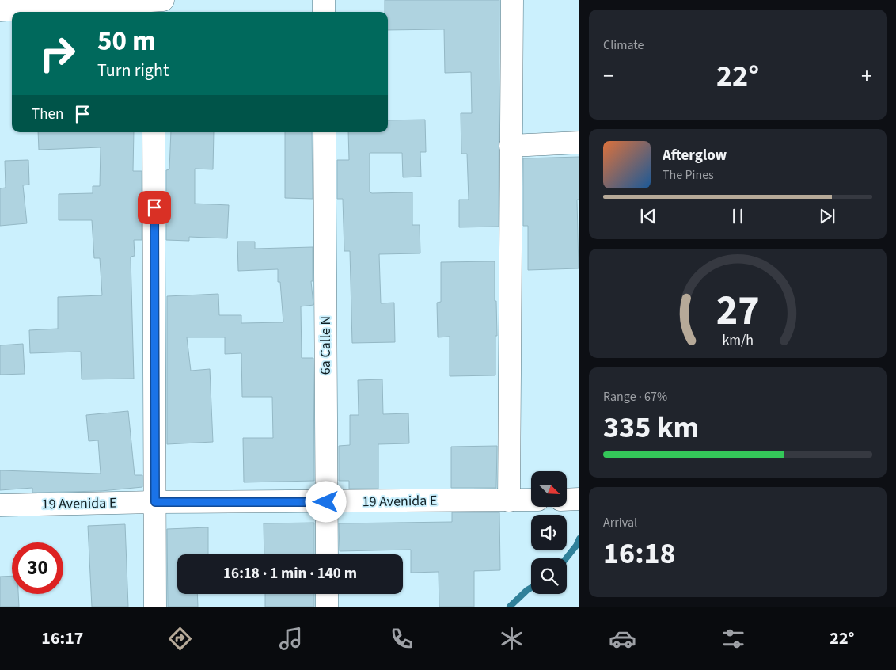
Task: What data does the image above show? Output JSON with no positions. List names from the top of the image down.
{
  "streets": {
    "street": ["6a Calle N", "19 Avenida E"]
  },
  "crossings": [
    ["6a Calle N", "19 Avenida E"]
  ],
  "north": "bottom right",
  "page": {
    "tile": [
      "Climate",
      ["Range · 67%", "335 km"],
      ["Arrival", "16:18"]
    ],
    "turn": ["50 m", "Turn right"],
    "heat": ["−", "22°", "+"],
    "then": "Then",
    "song": ["Afterglow", "The Pines"],
    "limit": "30",
    "trip": "16:18 · 1 min · 140 m",
    "tabs": ["16:17", "22°"],
    "gauge": ["27", "km/h"]
  }
}
